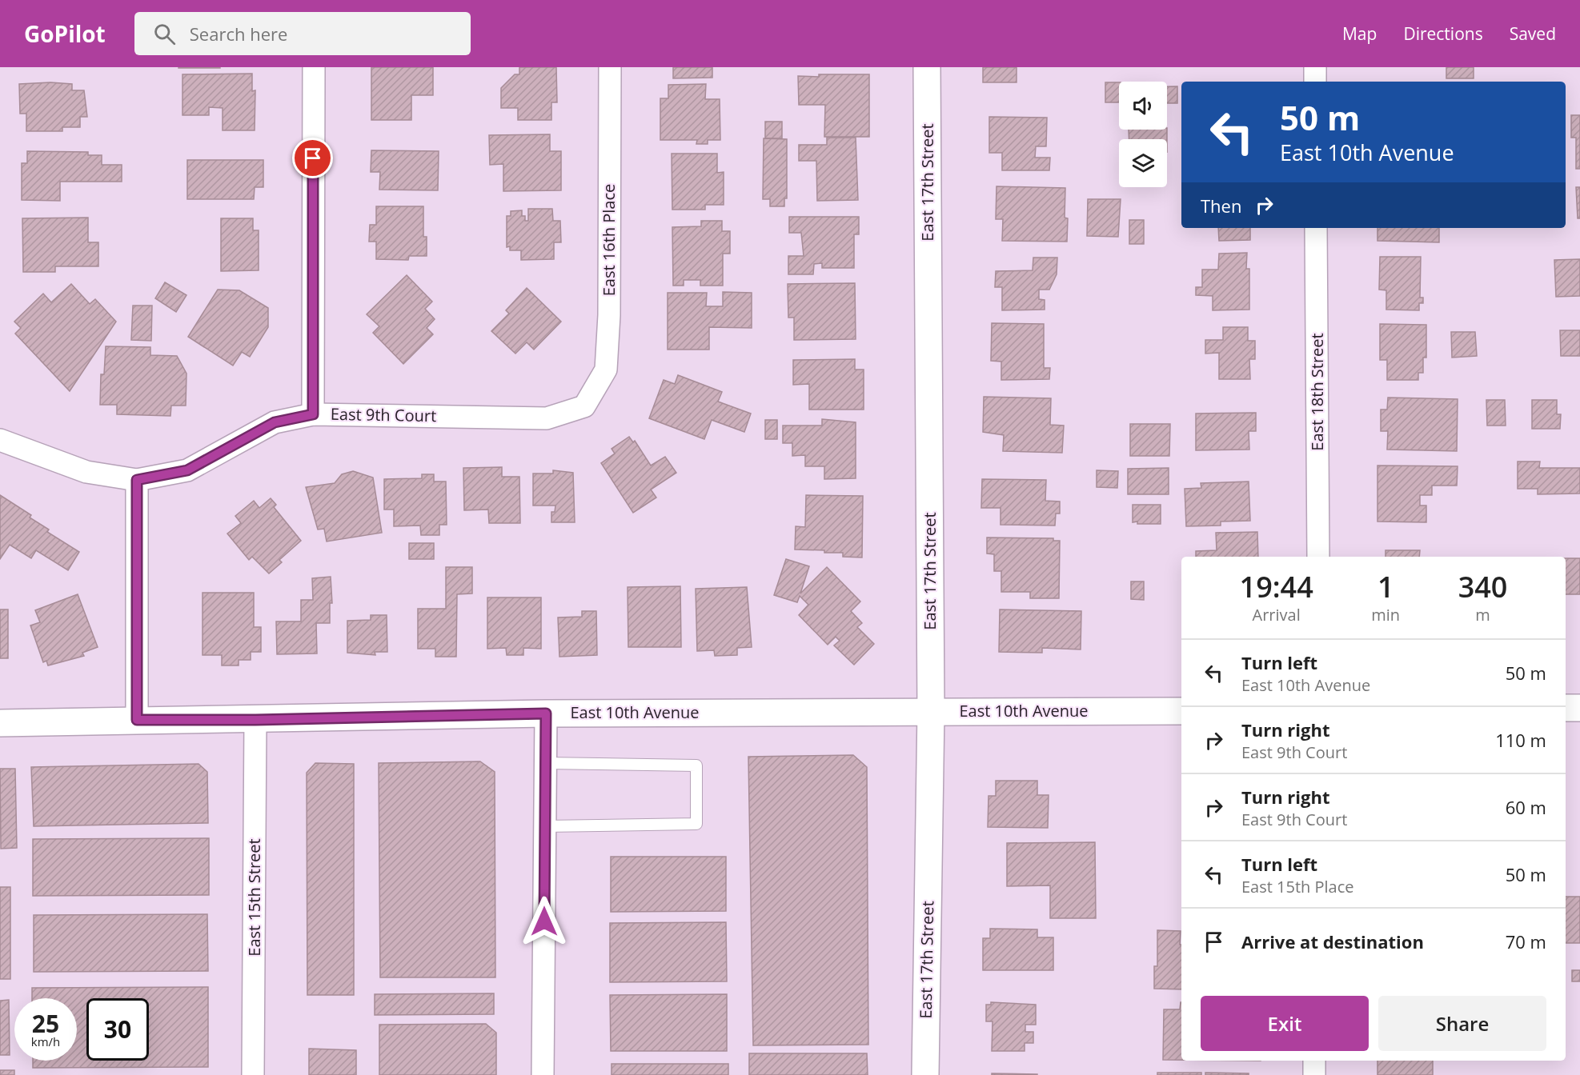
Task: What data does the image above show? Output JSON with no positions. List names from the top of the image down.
{
  "streets": {
    "street": [
      "East 17th Street",
      "East 16th Place",
      "East 18th Street",
      "East 9th Court",
      "East 10th Avenue",
      "East 15th Street"
    ]
  },
  "crossings": [
    ["East 17th Street", "East 10th Avenue"],
    ["East 16th Place", "East 9th Court"],
    ["East 10th Avenue", "East 15th Street"]
  ],
  "page": {
    "header": "GoPilot",
    "search": "Search here",
    "nav": ["Map", "Directions", "Saved"],
    "turn": ["50 m", "East 10th Avenue"],
    "then": "Then",
    "eta": [
      "19:44",
      "Arrival",
      "1",
      "min",
      "340",
      "m"
    ],
    "list": [
      {
        "name": "Turn left",
        "note": "East 10th Avenue",
        "value": "50 m"
      },
      {
        "name": "Turn right",
        "note": "East 9th Court",
        "value": "110 m"
      },
      {
        "name": "Turn right",
        "note": "East 9th Court",
        "value": "60 m"
      },
      {
        "name": "Turn left",
        "note": "East 15th Place",
        "value": "50 m"
      },
      {
        "name": "Arrive at destination",
        "value": "70 m"
      }
    ],
    "buttons": ["Exit", "Share"],
    "speed": "25 km/h",
    "limit": "30"
  }
}
